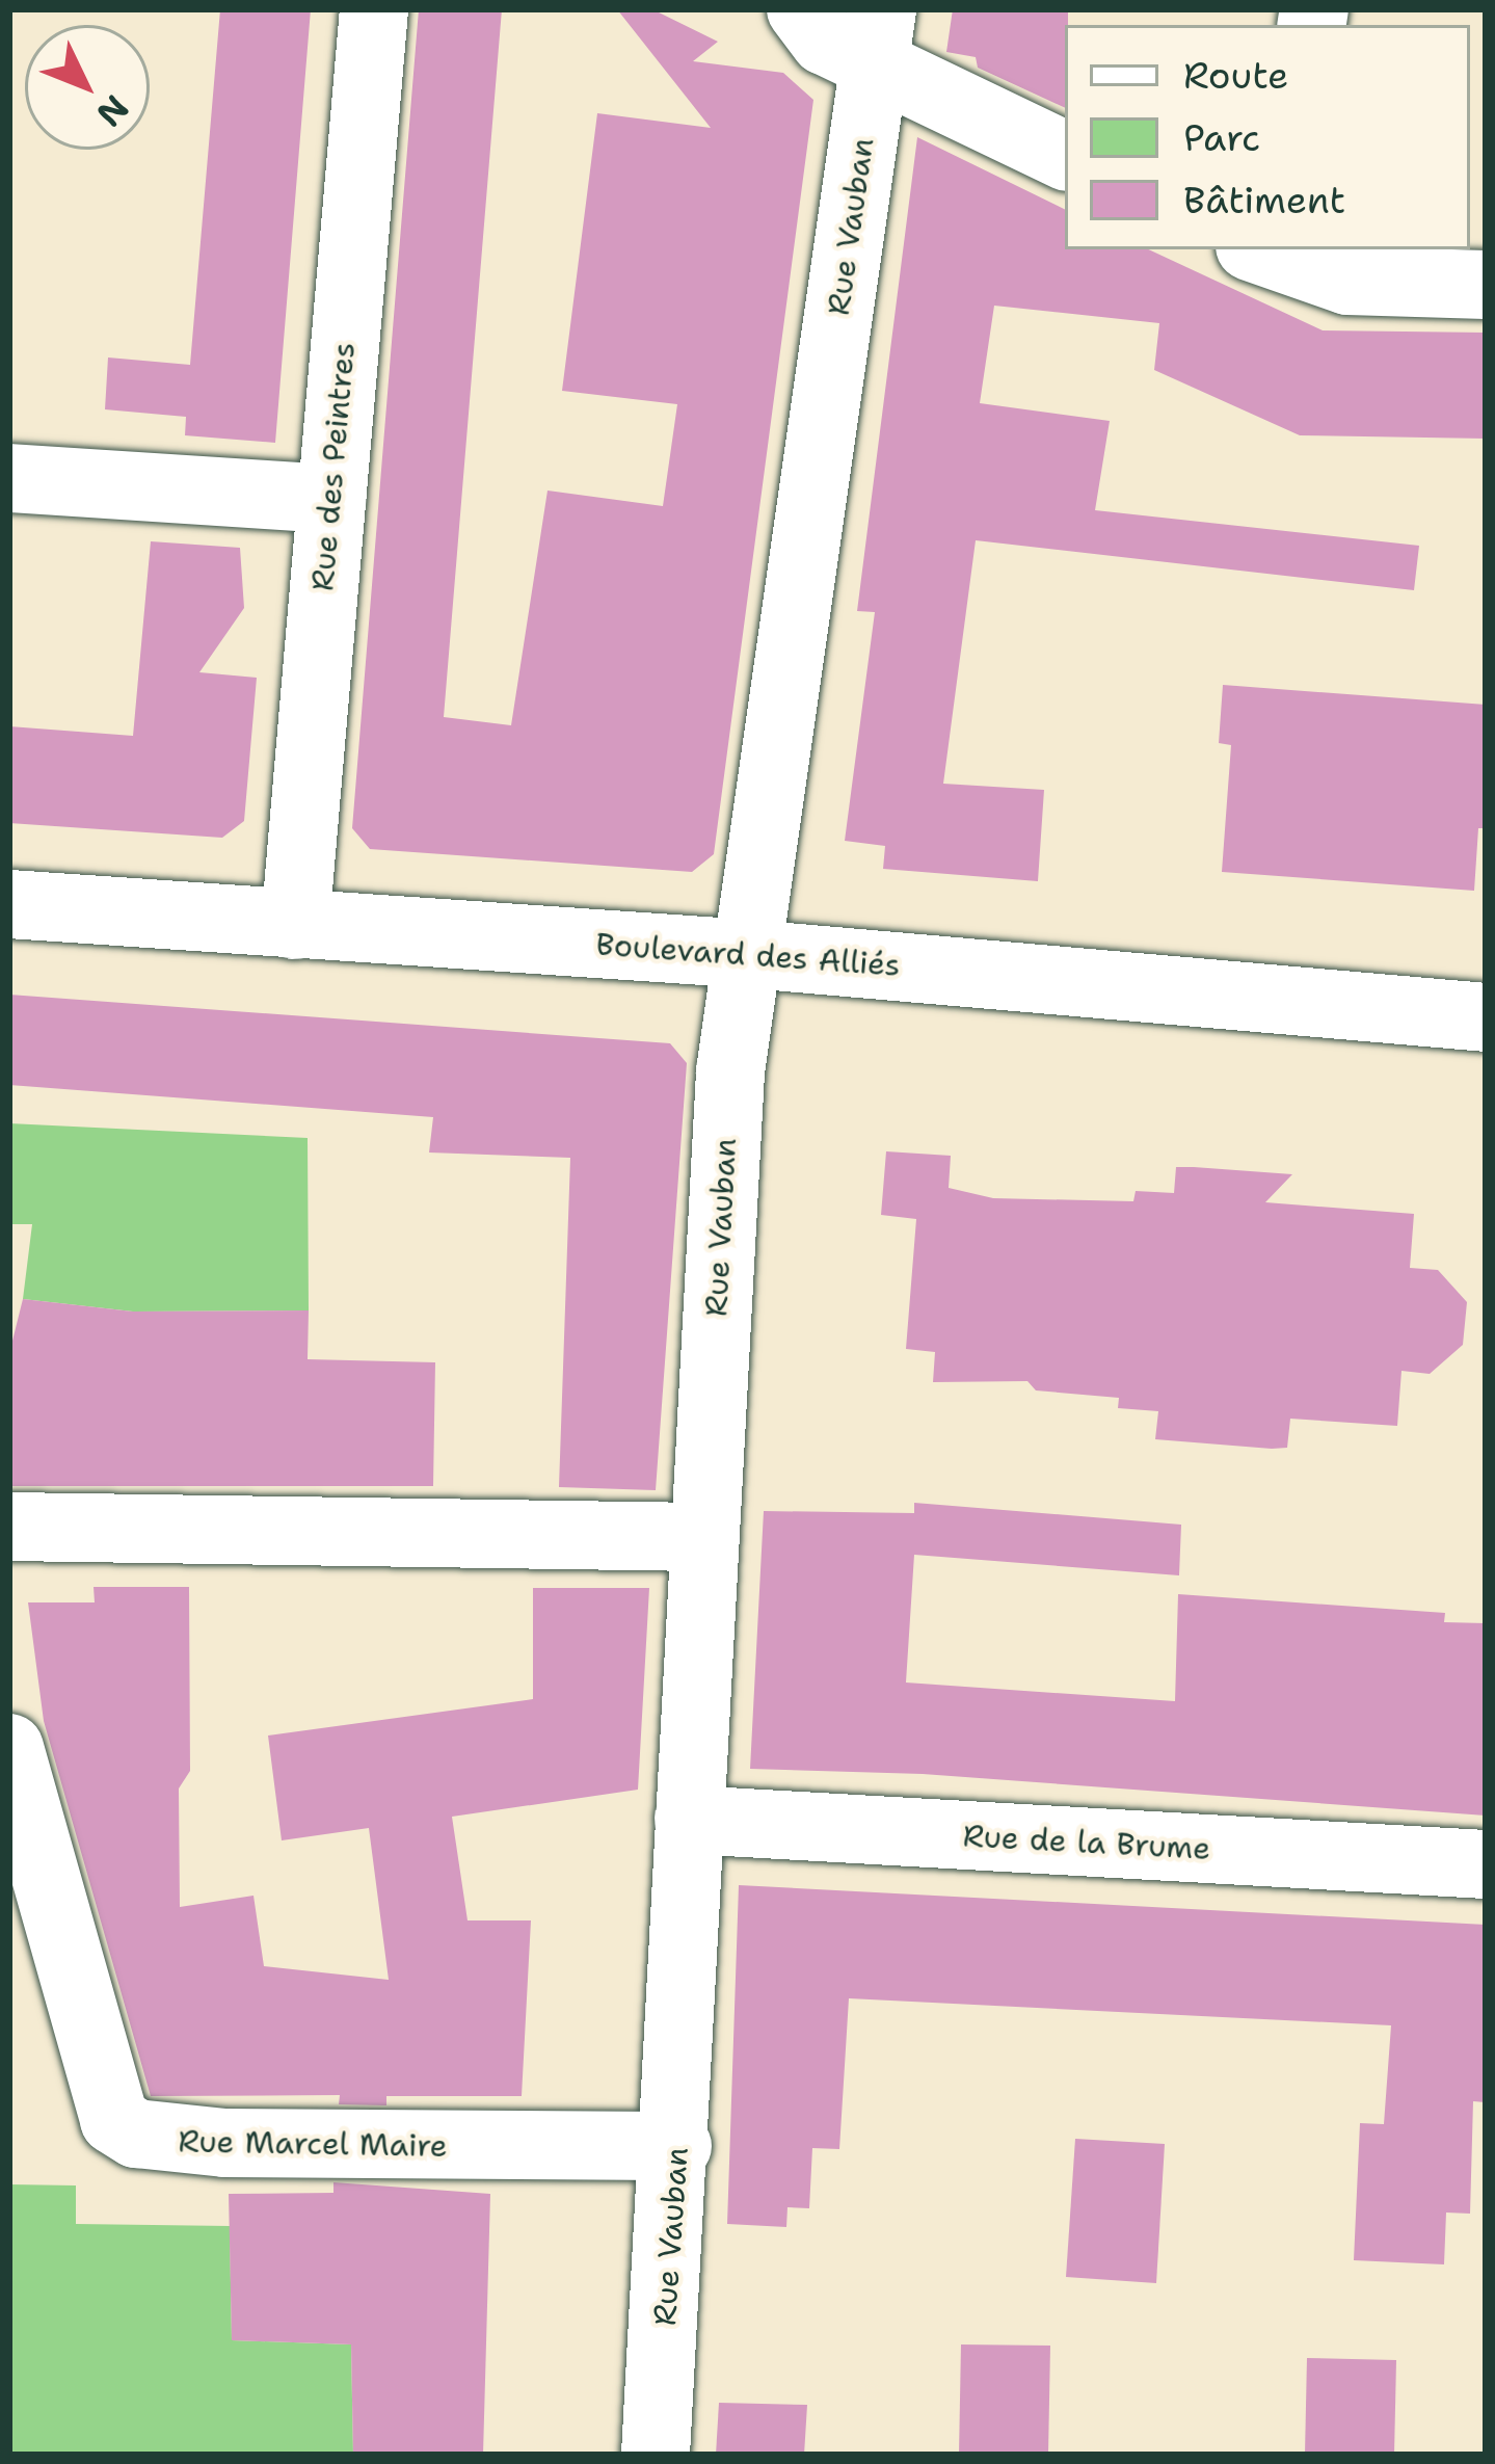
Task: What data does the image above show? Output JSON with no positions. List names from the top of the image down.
{
  "streets": {
    "street": [
      "Rue Vauban",
      "Rue des Peintres",
      "Boulevard des Alliés",
      "Rue de la Brume",
      "Rue Marcel Maire"
    ]
  },
  "crossings": [
    ["Rue Vauban", "Boulevard des Alliés"],
    ["Rue Vauban", "Rue de la Brume"],
    ["Rue Vauban", "Rue Marcel Maire"],
    ["Rue des Peintres", "Boulevard des Alliés"]
  ],
  "legend": ["Route", "Parc", "Bâtiment"],
  "north": "bottom right"
}
